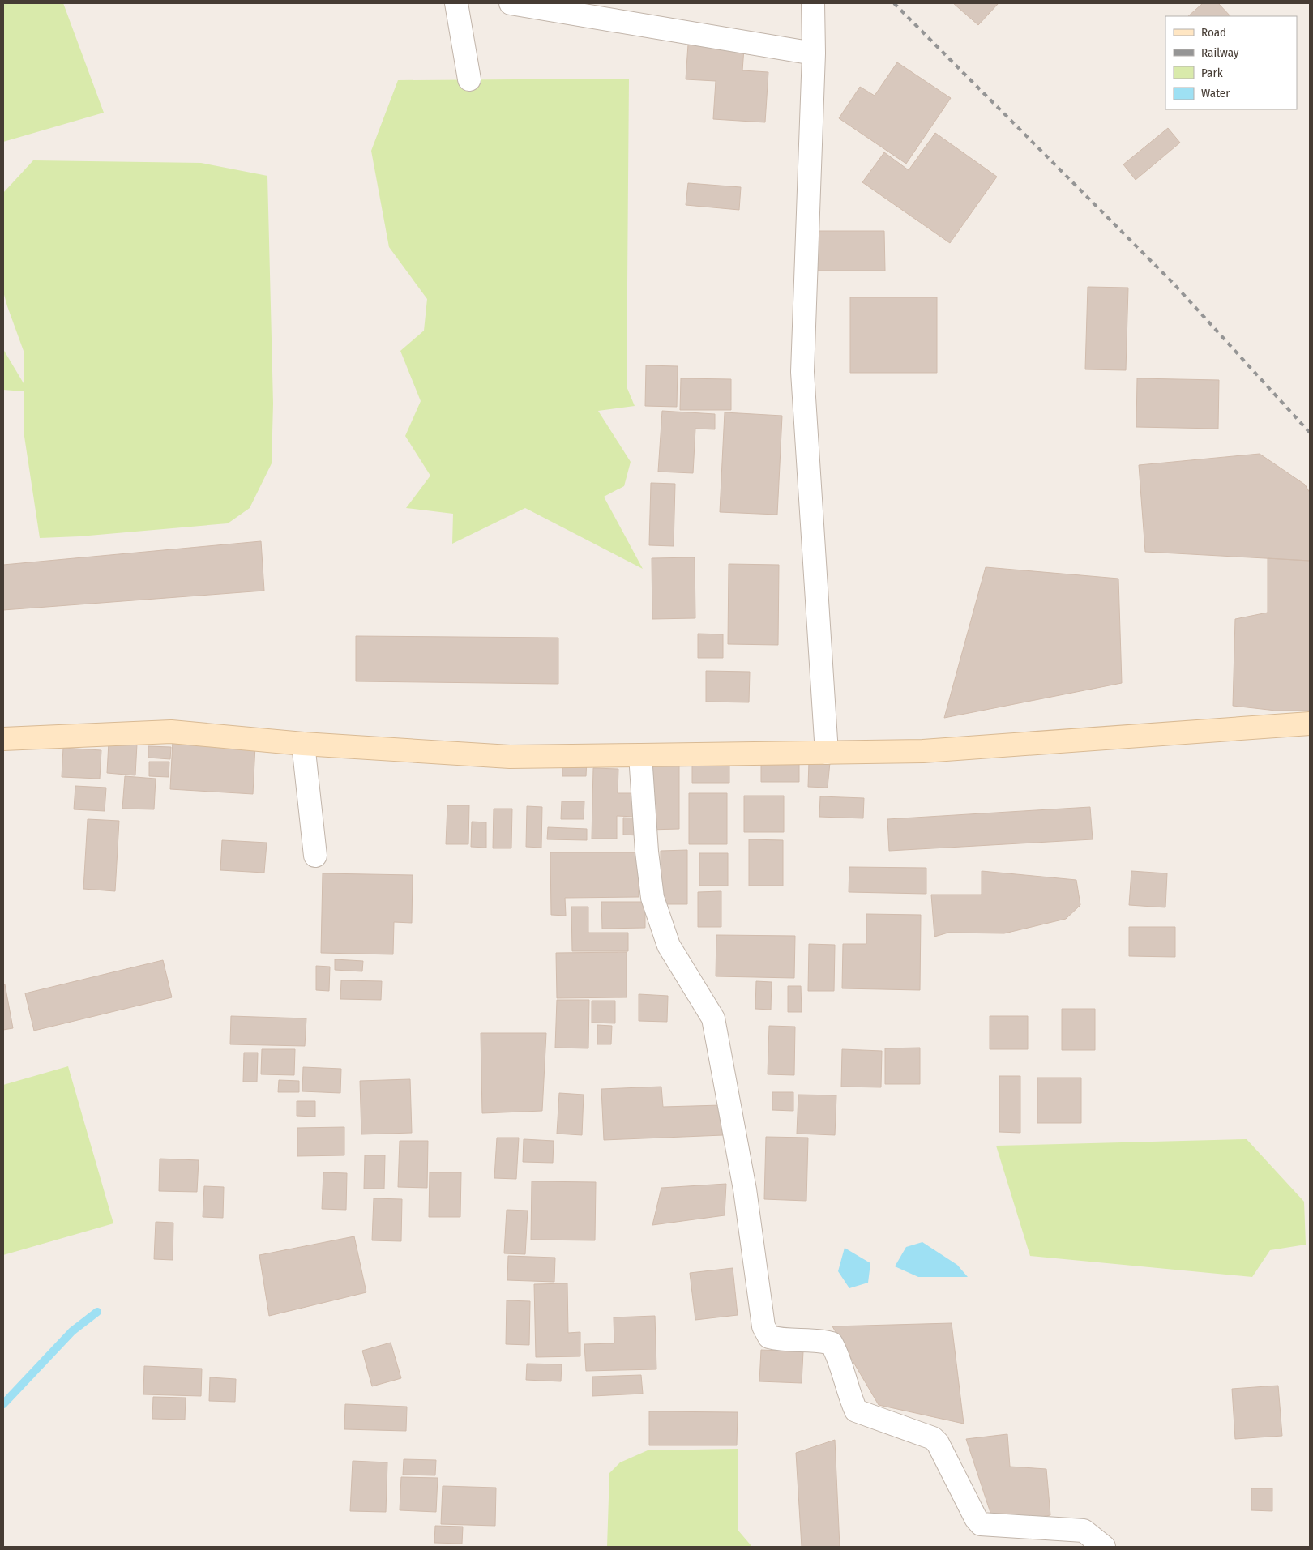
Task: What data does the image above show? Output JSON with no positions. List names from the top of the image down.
{
  "legend": [
    "Road",
    "Railway",
    "Park",
    "Water"
  ]
}
